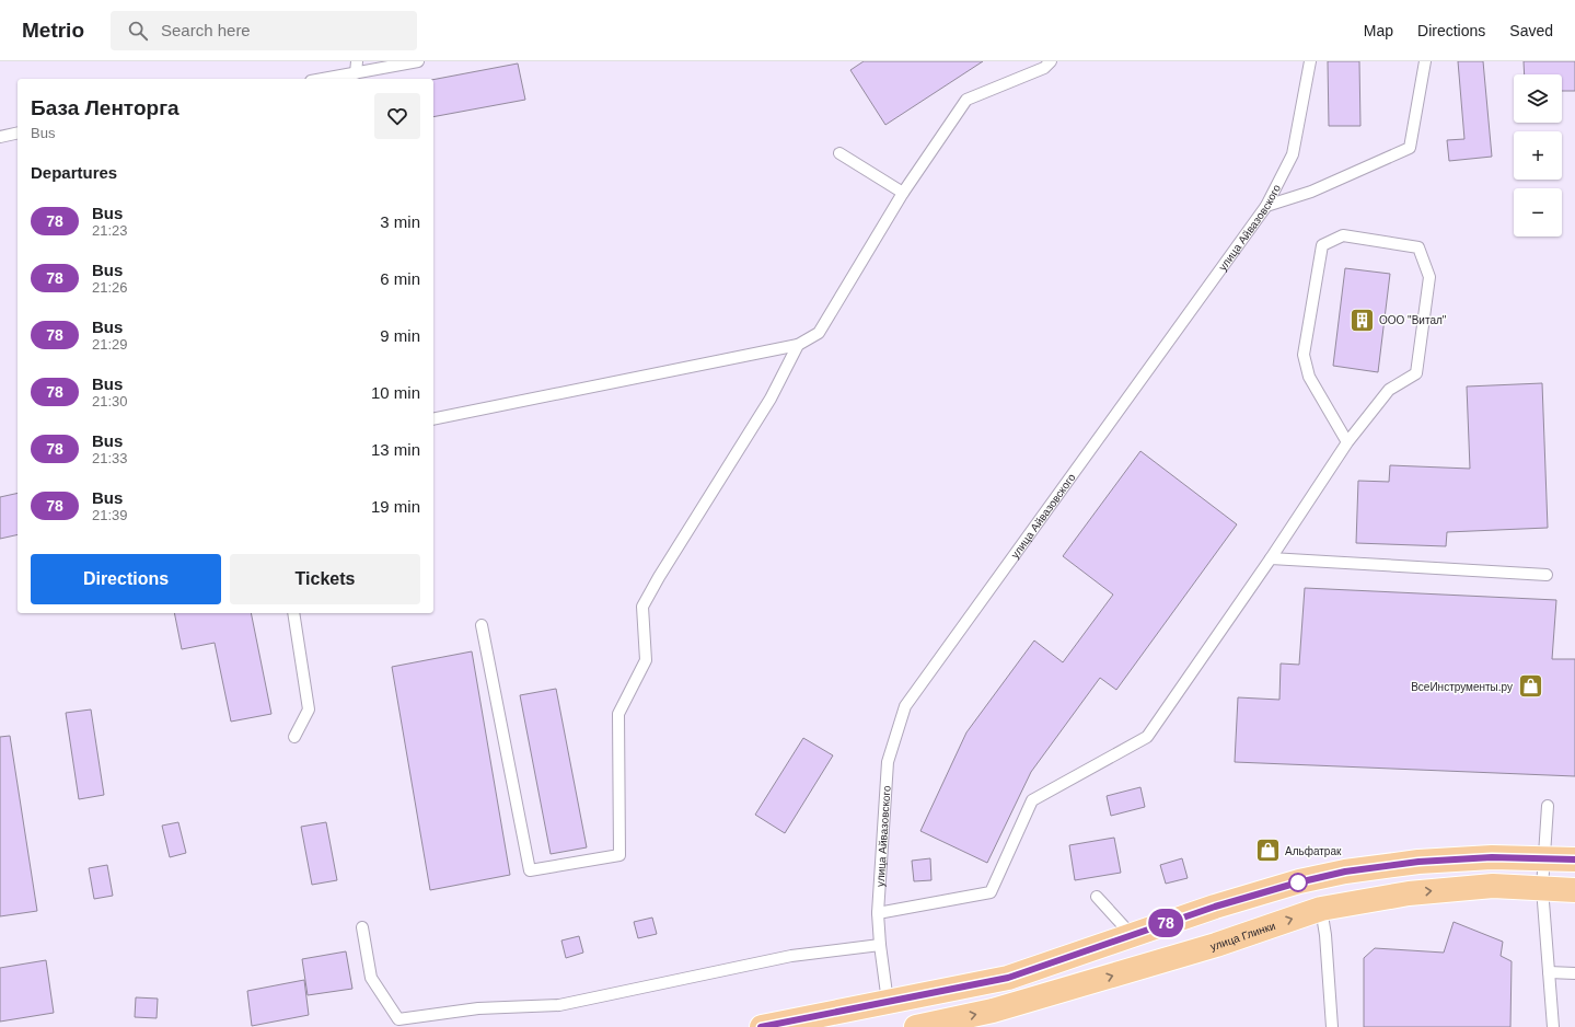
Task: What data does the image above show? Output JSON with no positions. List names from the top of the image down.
{
  "streets": {
    "highway": ["улица Глинки"],
    "lane": ["улица Айвазовского"]
  },
  "places": {
    "building": ["ООО \"Витал\""],
    "shop": ["ВсеИнструменты.ру", "Альфатрак"]
  },
  "lines": ["bus line 78"],
  "page": {
    "header": "Metrio",
    "search": "Search here",
    "nav": ["Map", "Directions", "Saved"],
    "on_map": "78",
    "map_buttons": ["+", "−"],
    "heading": [
      ["База Ленторга", "Bus"],
      "Departures"
    ],
    "list": [
      {
        "mark": "78",
        "name": "Bus",
        "note": "21:23",
        "value": "3 min"
      },
      {
        "mark": "78",
        "name": "Bus",
        "note": "21:26",
        "value": "6 min"
      },
      {
        "mark": "78",
        "name": "Bus",
        "note": "21:29",
        "value": "9 min"
      },
      {
        "mark": "78",
        "name": "Bus",
        "note": "21:30",
        "value": "10 min"
      },
      {
        "mark": "78",
        "name": "Bus",
        "note": "21:33",
        "value": "13 min"
      },
      {
        "mark": "78",
        "name": "Bus",
        "note": "21:39",
        "value": "19 min"
      }
    ],
    "buttons": ["Directions", "Tickets"]
  }
}
